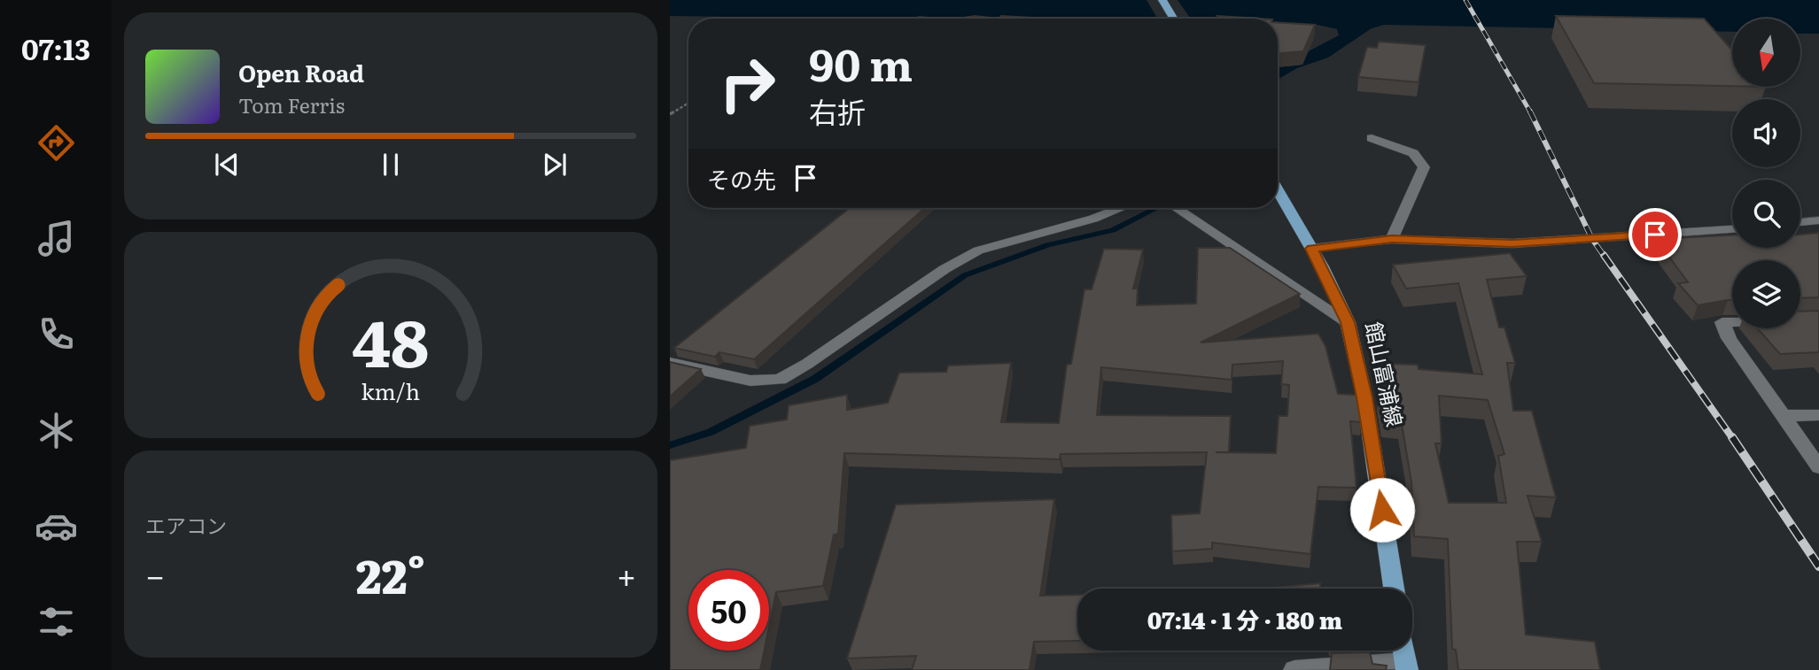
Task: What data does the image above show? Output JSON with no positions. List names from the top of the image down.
{
  "streets": {
    "main road": ["館山富浦線"]
  },
  "north": "bottom",
  "page": {
    "tabs": "07:13",
    "turn": ["90 m", "右折"],
    "song": ["Open Road", "Tom Ferris"],
    "then": "その先",
    "tile": "エアコン",
    "heat": ["−", "22°", "+"],
    "limit": "50",
    "trip": "07:14 · 1 分 · 180 m",
    "gauge": ["48", "km/h"]
  }
}
